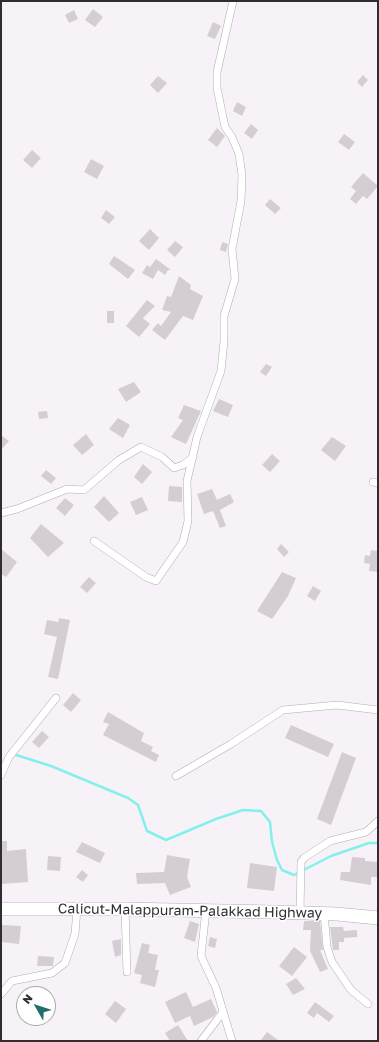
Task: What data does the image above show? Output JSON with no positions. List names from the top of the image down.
{
  "streets": {
    "highway": ["Calicut-Malappuram-Palakkad Highway"]
  },
  "north": "top left"
}
